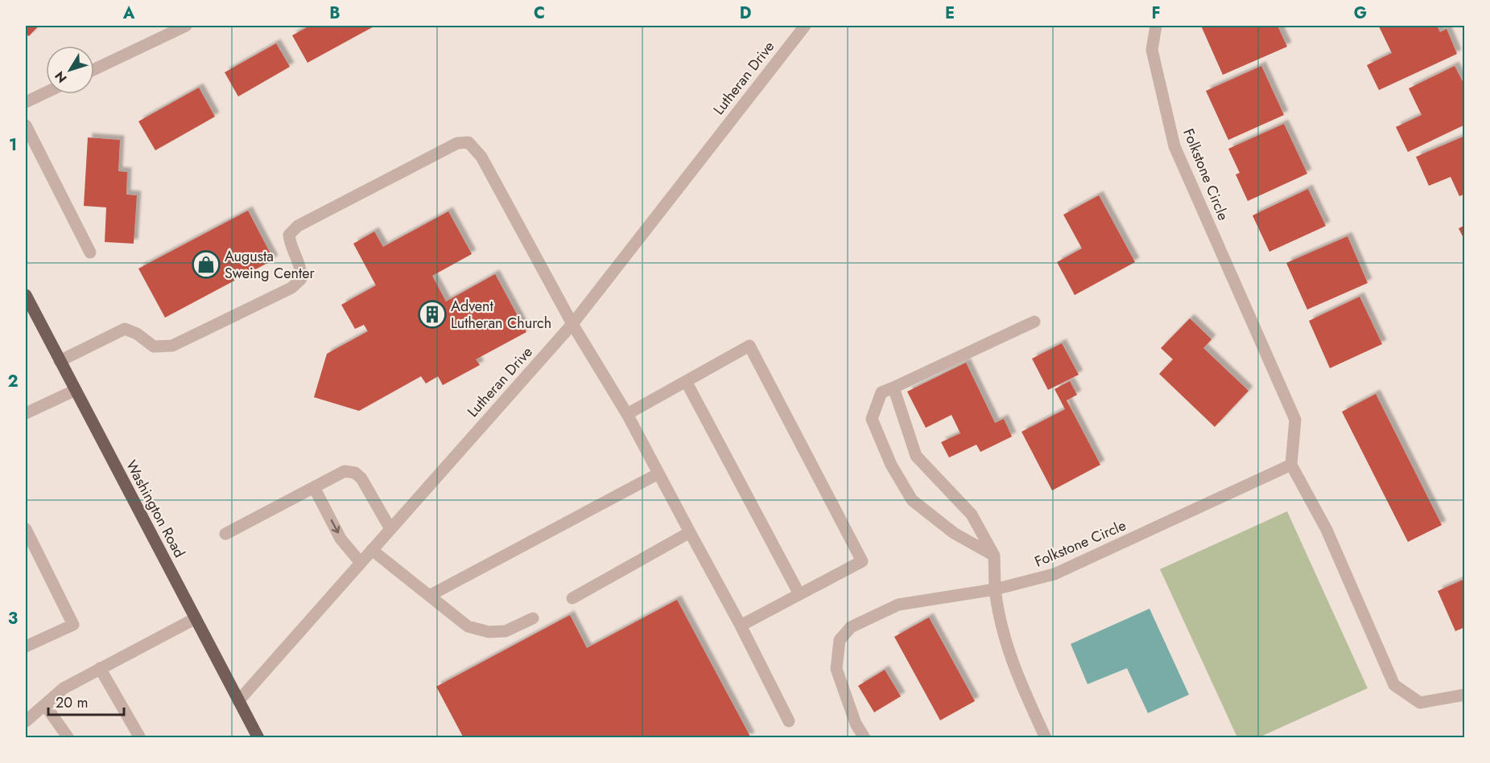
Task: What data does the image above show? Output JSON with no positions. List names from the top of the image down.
{
  "streets": {
    "main road": ["Washington Road"],
    "street": ["Lutheran Drive", "Folkstone Circle"]
  },
  "crossings": [
    ["Lutheran Drive", "Washington Road"]
  ],
  "places": {
    "shop": ["Augusta Sweing Center"],
    "building": ["Advent Lutheran Church"]
  },
  "scale_bar": "20 m",
  "north": "bottom left",
  "grid": {
    "columns": [
      "A",
      "B",
      "C",
      "D",
      "E",
      "F",
      "G"
    ],
    "rows": ["1", "2", "3"]
  }
}
